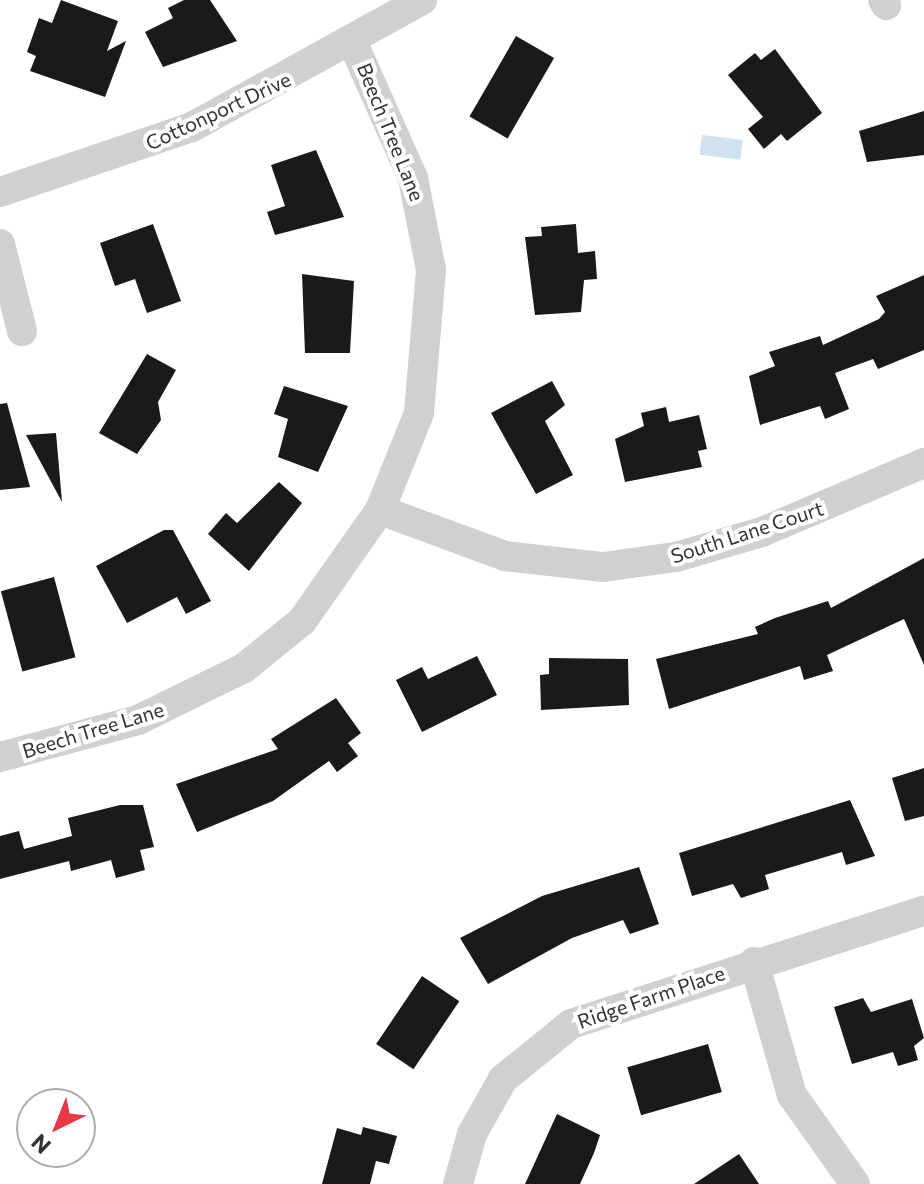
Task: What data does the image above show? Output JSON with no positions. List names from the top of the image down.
{
  "streets": {
    "street": [
      "Cottonport Drive",
      "Beech Tree Lane",
      "South Lane Court",
      "Ridge Farm Place"
    ]
  },
  "crossings": [
    ["Cottonport Drive", "Beech Tree Lane"],
    ["Beech Tree Lane", "South Lane Court"]
  ],
  "north": "bottom left"
}
